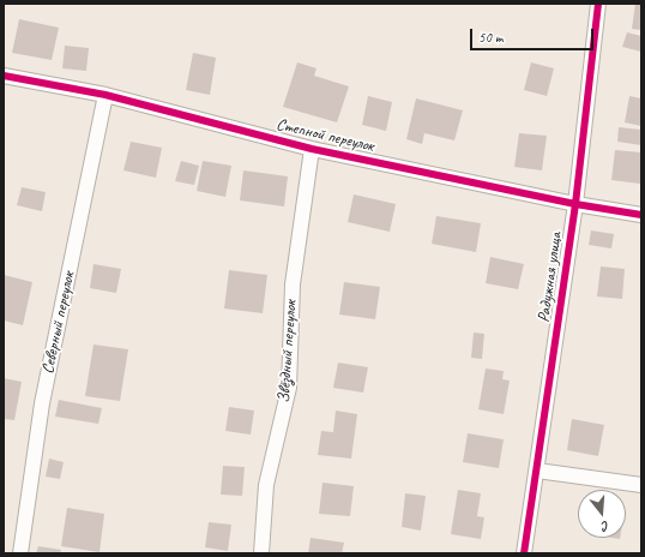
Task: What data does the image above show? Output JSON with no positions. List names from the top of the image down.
{
  "streets": {
    "street": [
      "Степной переулок",
      "Радужная улица",
      "Северный переулок",
      "Звёздный переулок"
    ]
  },
  "crossings": [
    ["Степной переулок", "Радужная улица"],
    ["Степной переулок", "Северный переулок"],
    ["Степной переулок", "Звёздный переулок"]
  ],
  "scale_bar": "50 m",
  "north": "bottom"
}
